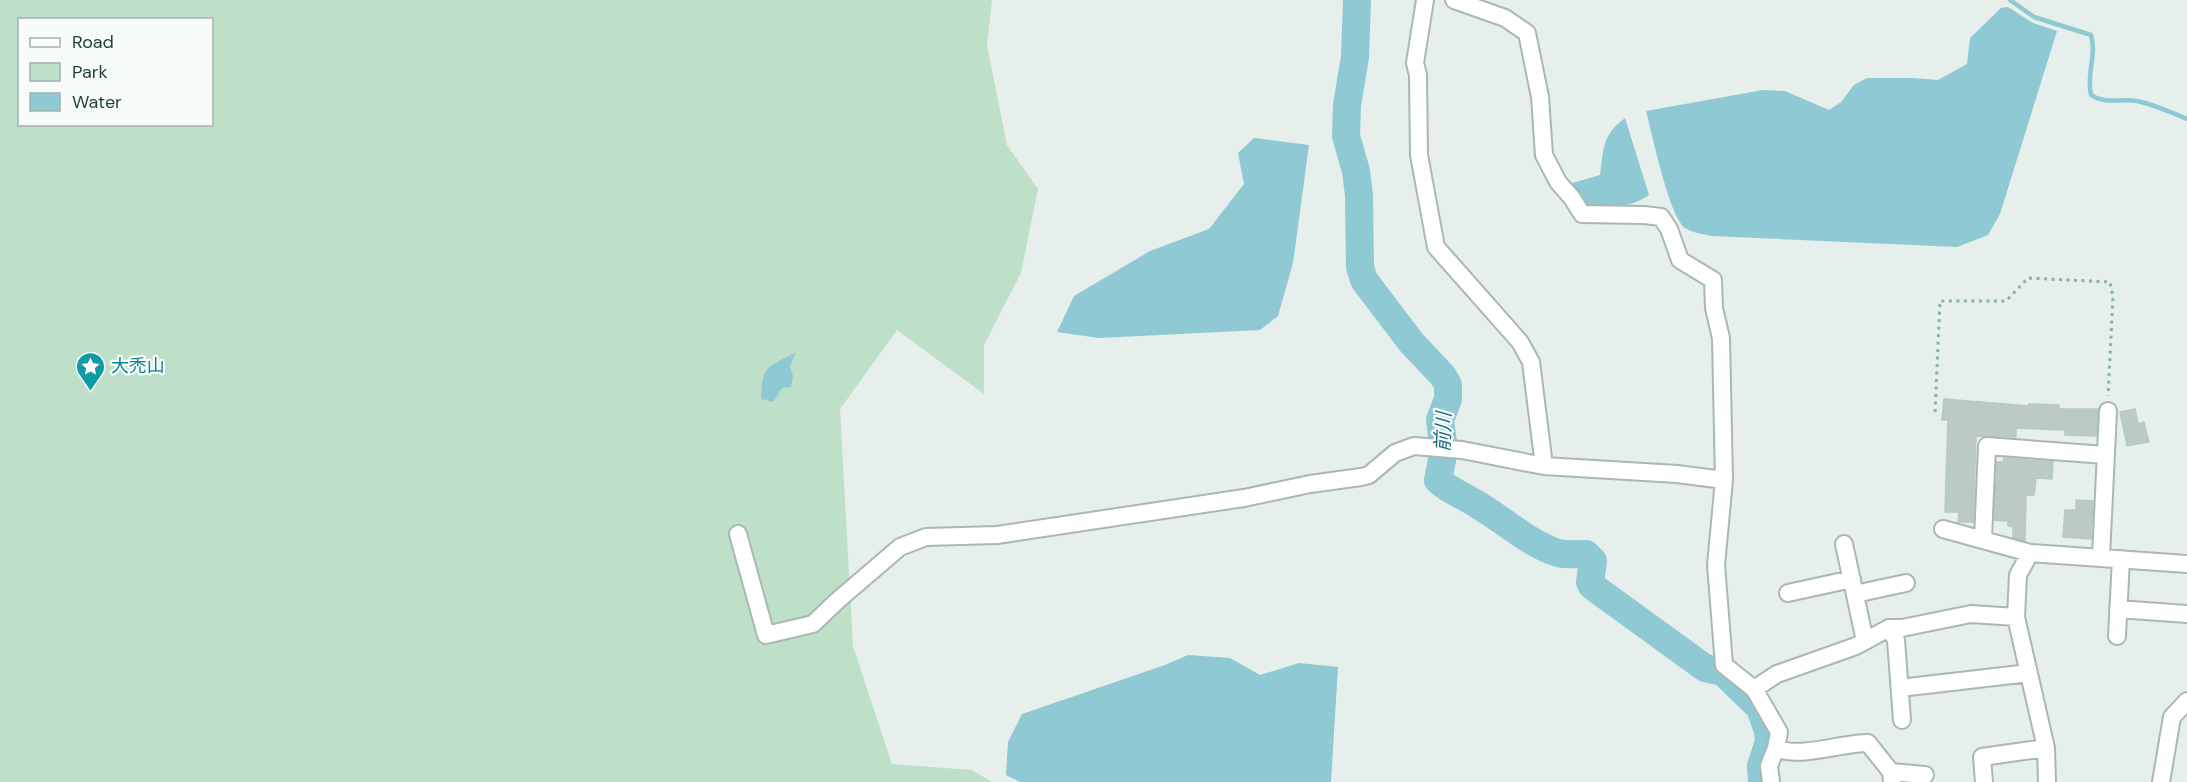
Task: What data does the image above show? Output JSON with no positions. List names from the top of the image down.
{
  "water": ["前川"],
  "places": {
    "place": ["大禿山"]
  },
  "legend": ["Road", "Park", "Water"]
}
